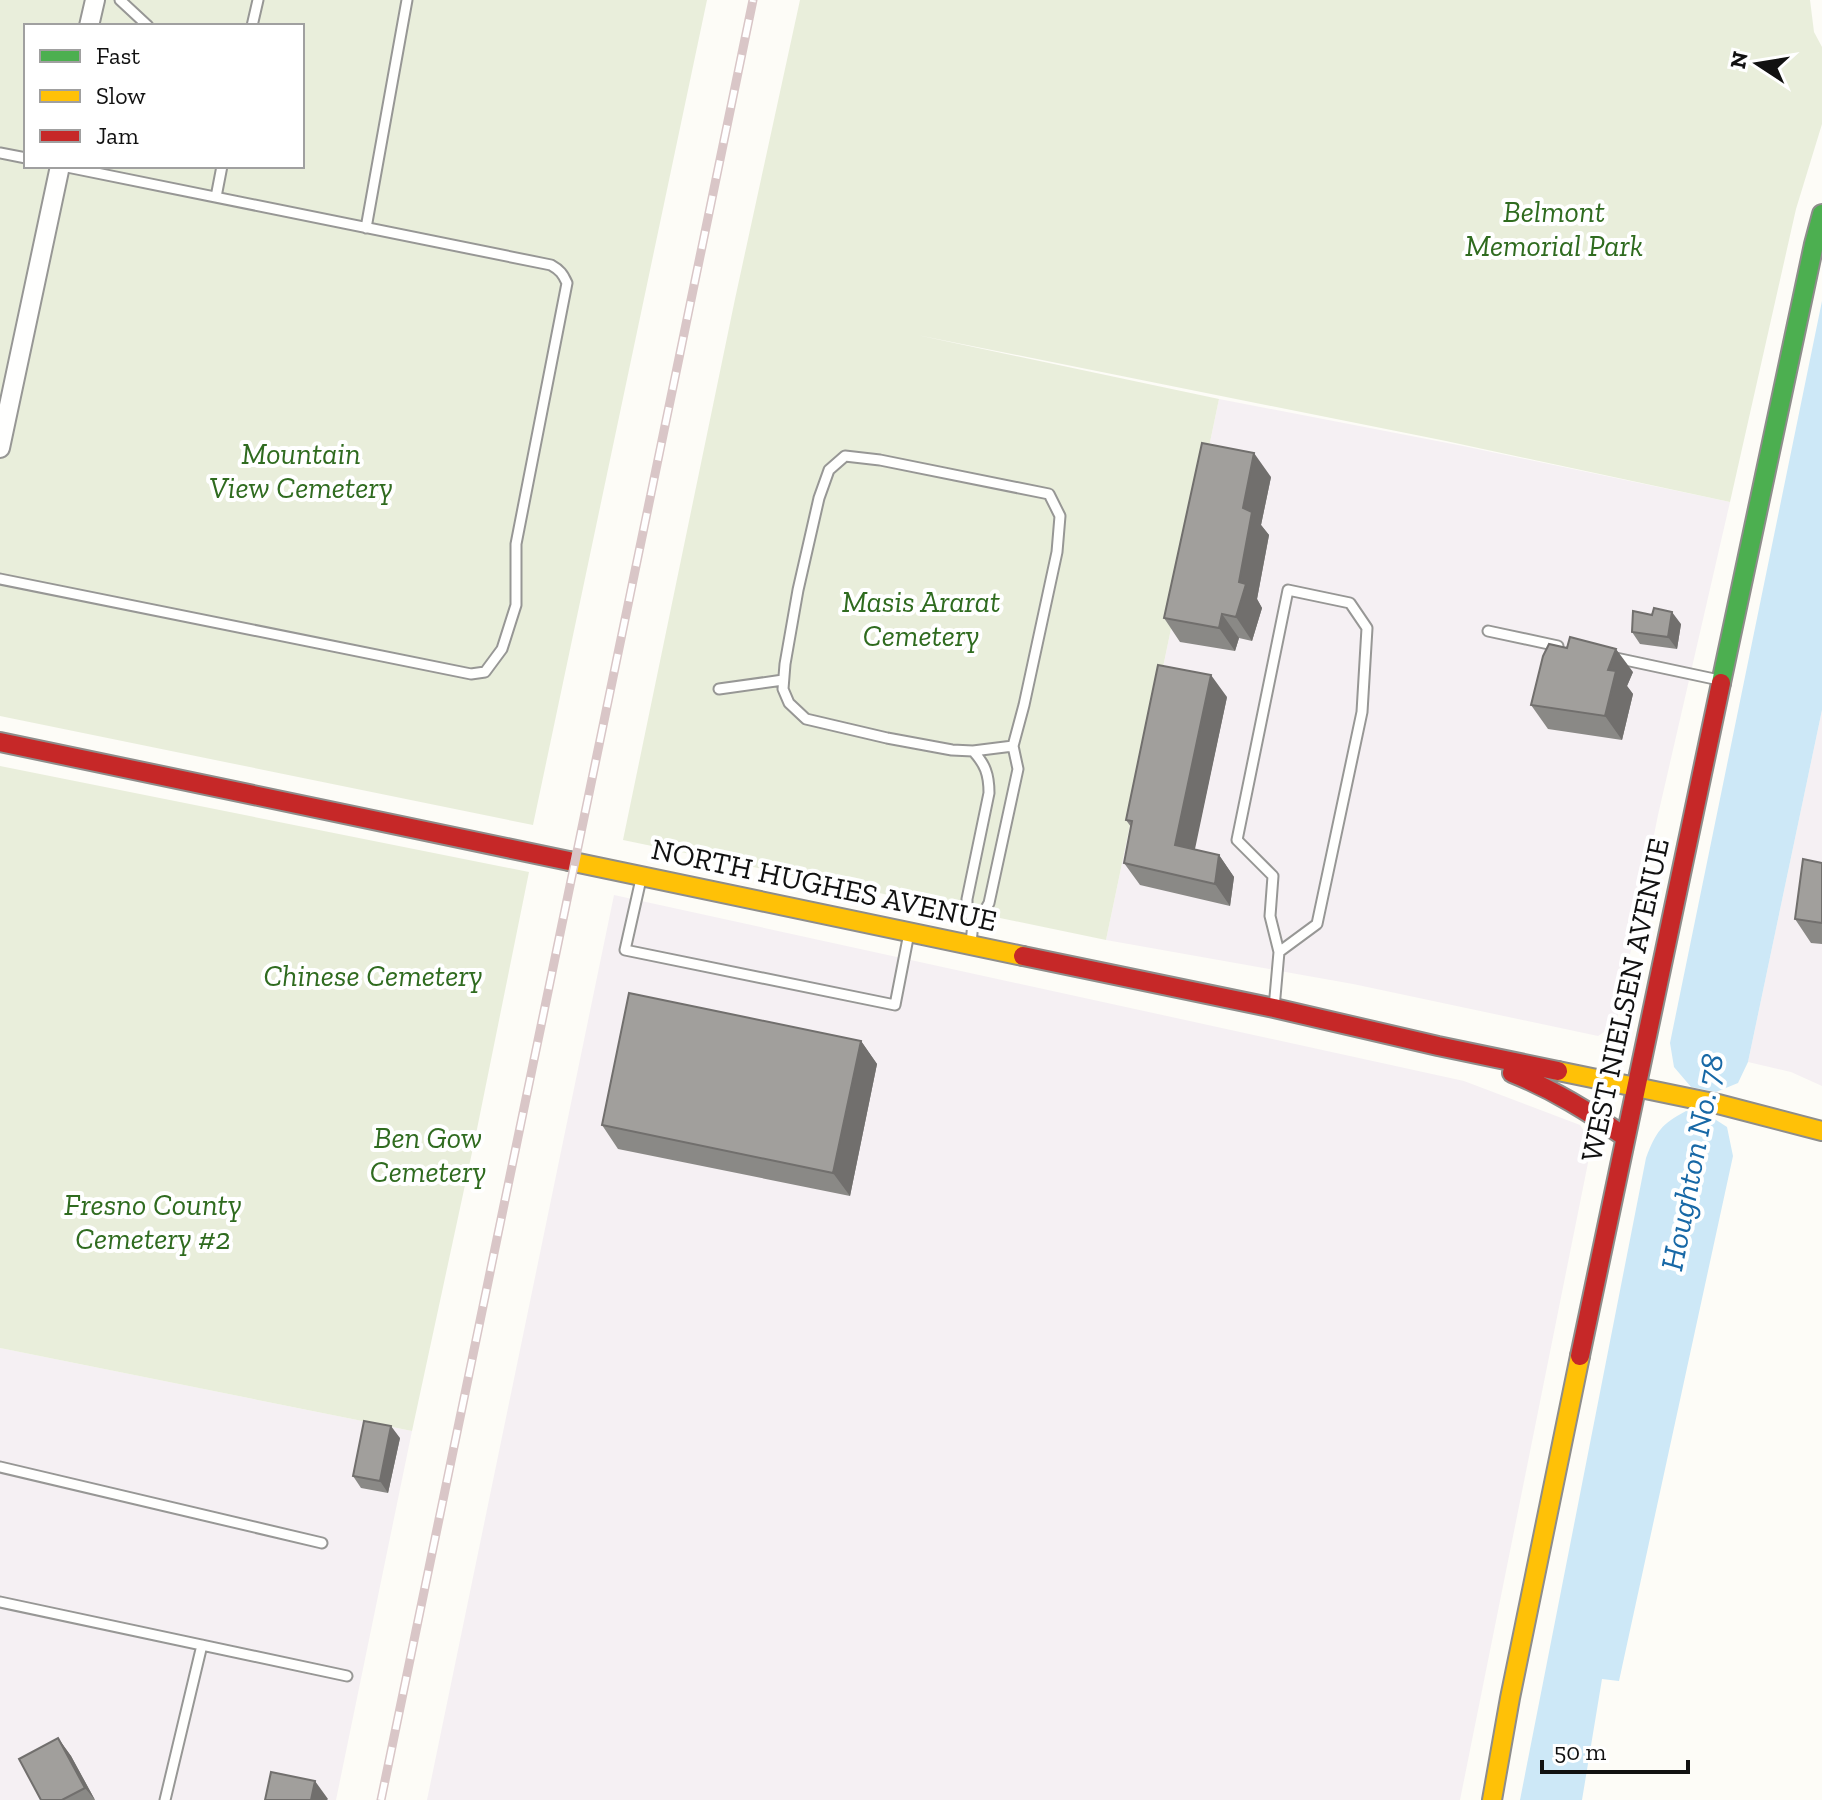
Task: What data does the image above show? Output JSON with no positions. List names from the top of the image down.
{
  "streets": {
    "street": ["NORTH HUGHES AVENUE", "WEST NIELSEN AVENUE"]
  },
  "crossings": [
    ["NORTH HUGHES AVENUE", "WEST NIELSEN AVENUE"]
  ],
  "water": ["Houghton No. 78"],
  "parks": [
    "Belmont Memorial Park",
    "Mountain View Cemetery",
    "Masis Ararat Cemetery",
    "Chinese Cemetery",
    "Ben Gow Cemetery",
    "Fresno County Cemetery #2"
  ],
  "legend": ["Fast", "Slow", "Jam"],
  "scale_bar": "50 m",
  "north": "left"
}
